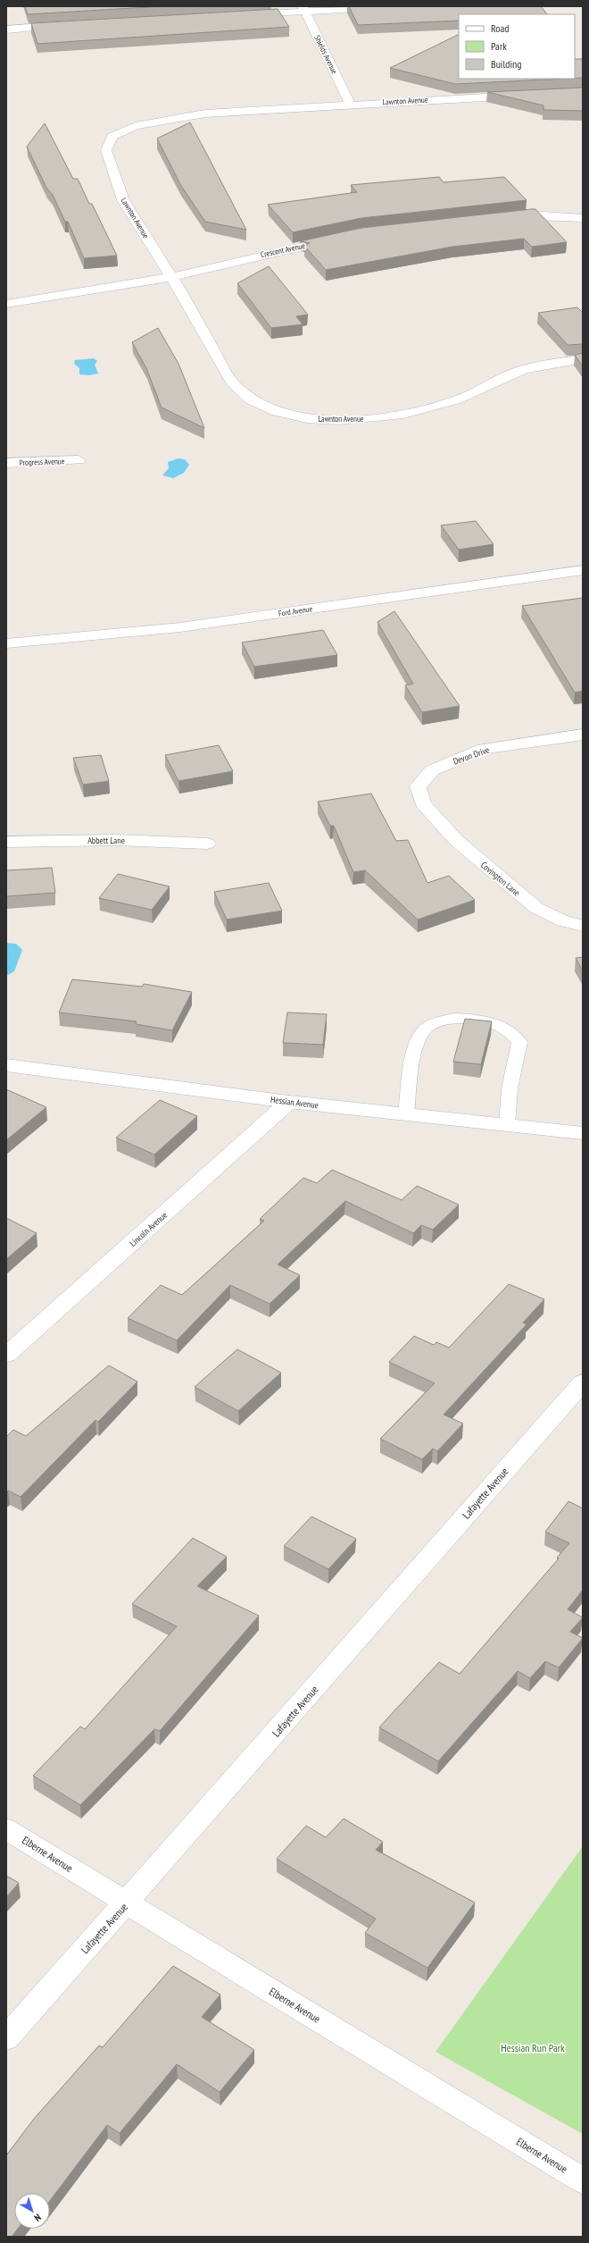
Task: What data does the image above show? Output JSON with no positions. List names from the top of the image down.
{
  "streets": {
    "street": [
      "Shields Avenue",
      "Lawnton Avenue",
      "Crescent Avenue",
      "Progress Avenue",
      "Ford Avenue",
      "Devon Drive",
      "Abbett Lane",
      "Covington Lane",
      "Hessian Avenue",
      "Lincoln Avenue",
      "Lafayette Avenue",
      "Elberne Avenue"
    ]
  },
  "crossings": [
    ["Shields Avenue", "Lawnton Avenue"],
    ["Lawnton Avenue", "Crescent Avenue"],
    ["Devon Drive", "Covington Lane"],
    ["Hessian Avenue", "Lincoln Avenue"],
    ["Lafayette Avenue", "Elberne Avenue"]
  ],
  "parks": ["Hessian Run Park"],
  "legend": ["Road", "Park", "Building"],
  "north": "bottom right"
}
